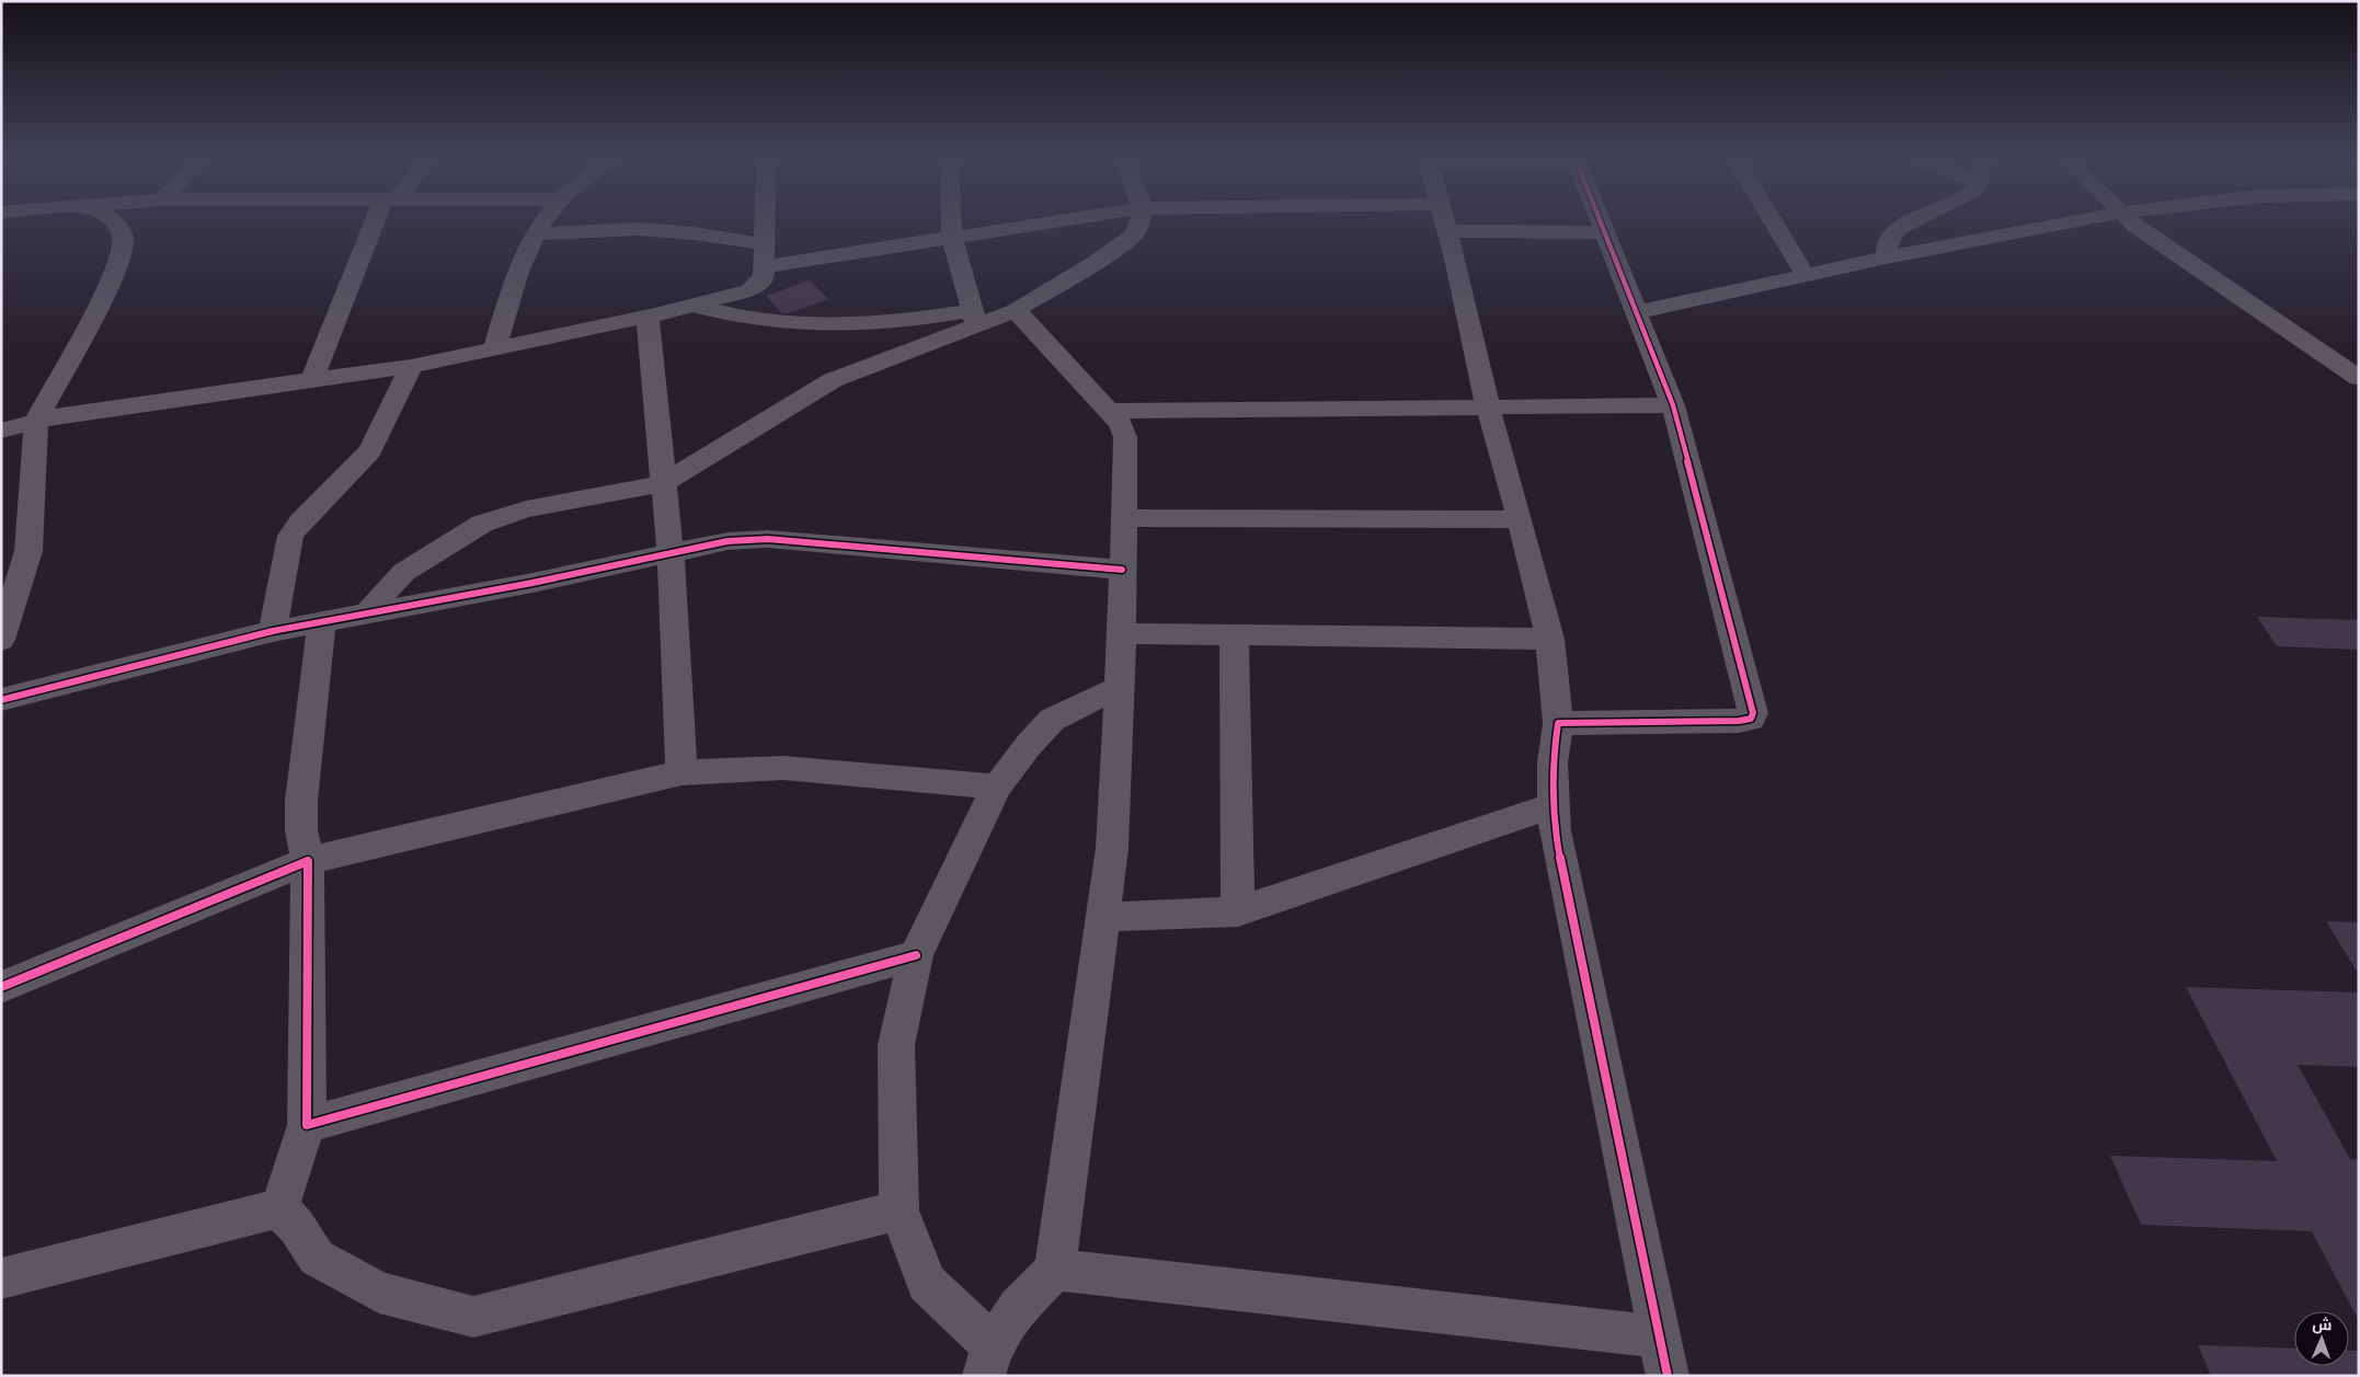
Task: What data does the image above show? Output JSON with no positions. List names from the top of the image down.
{
  "north": "top"
}
